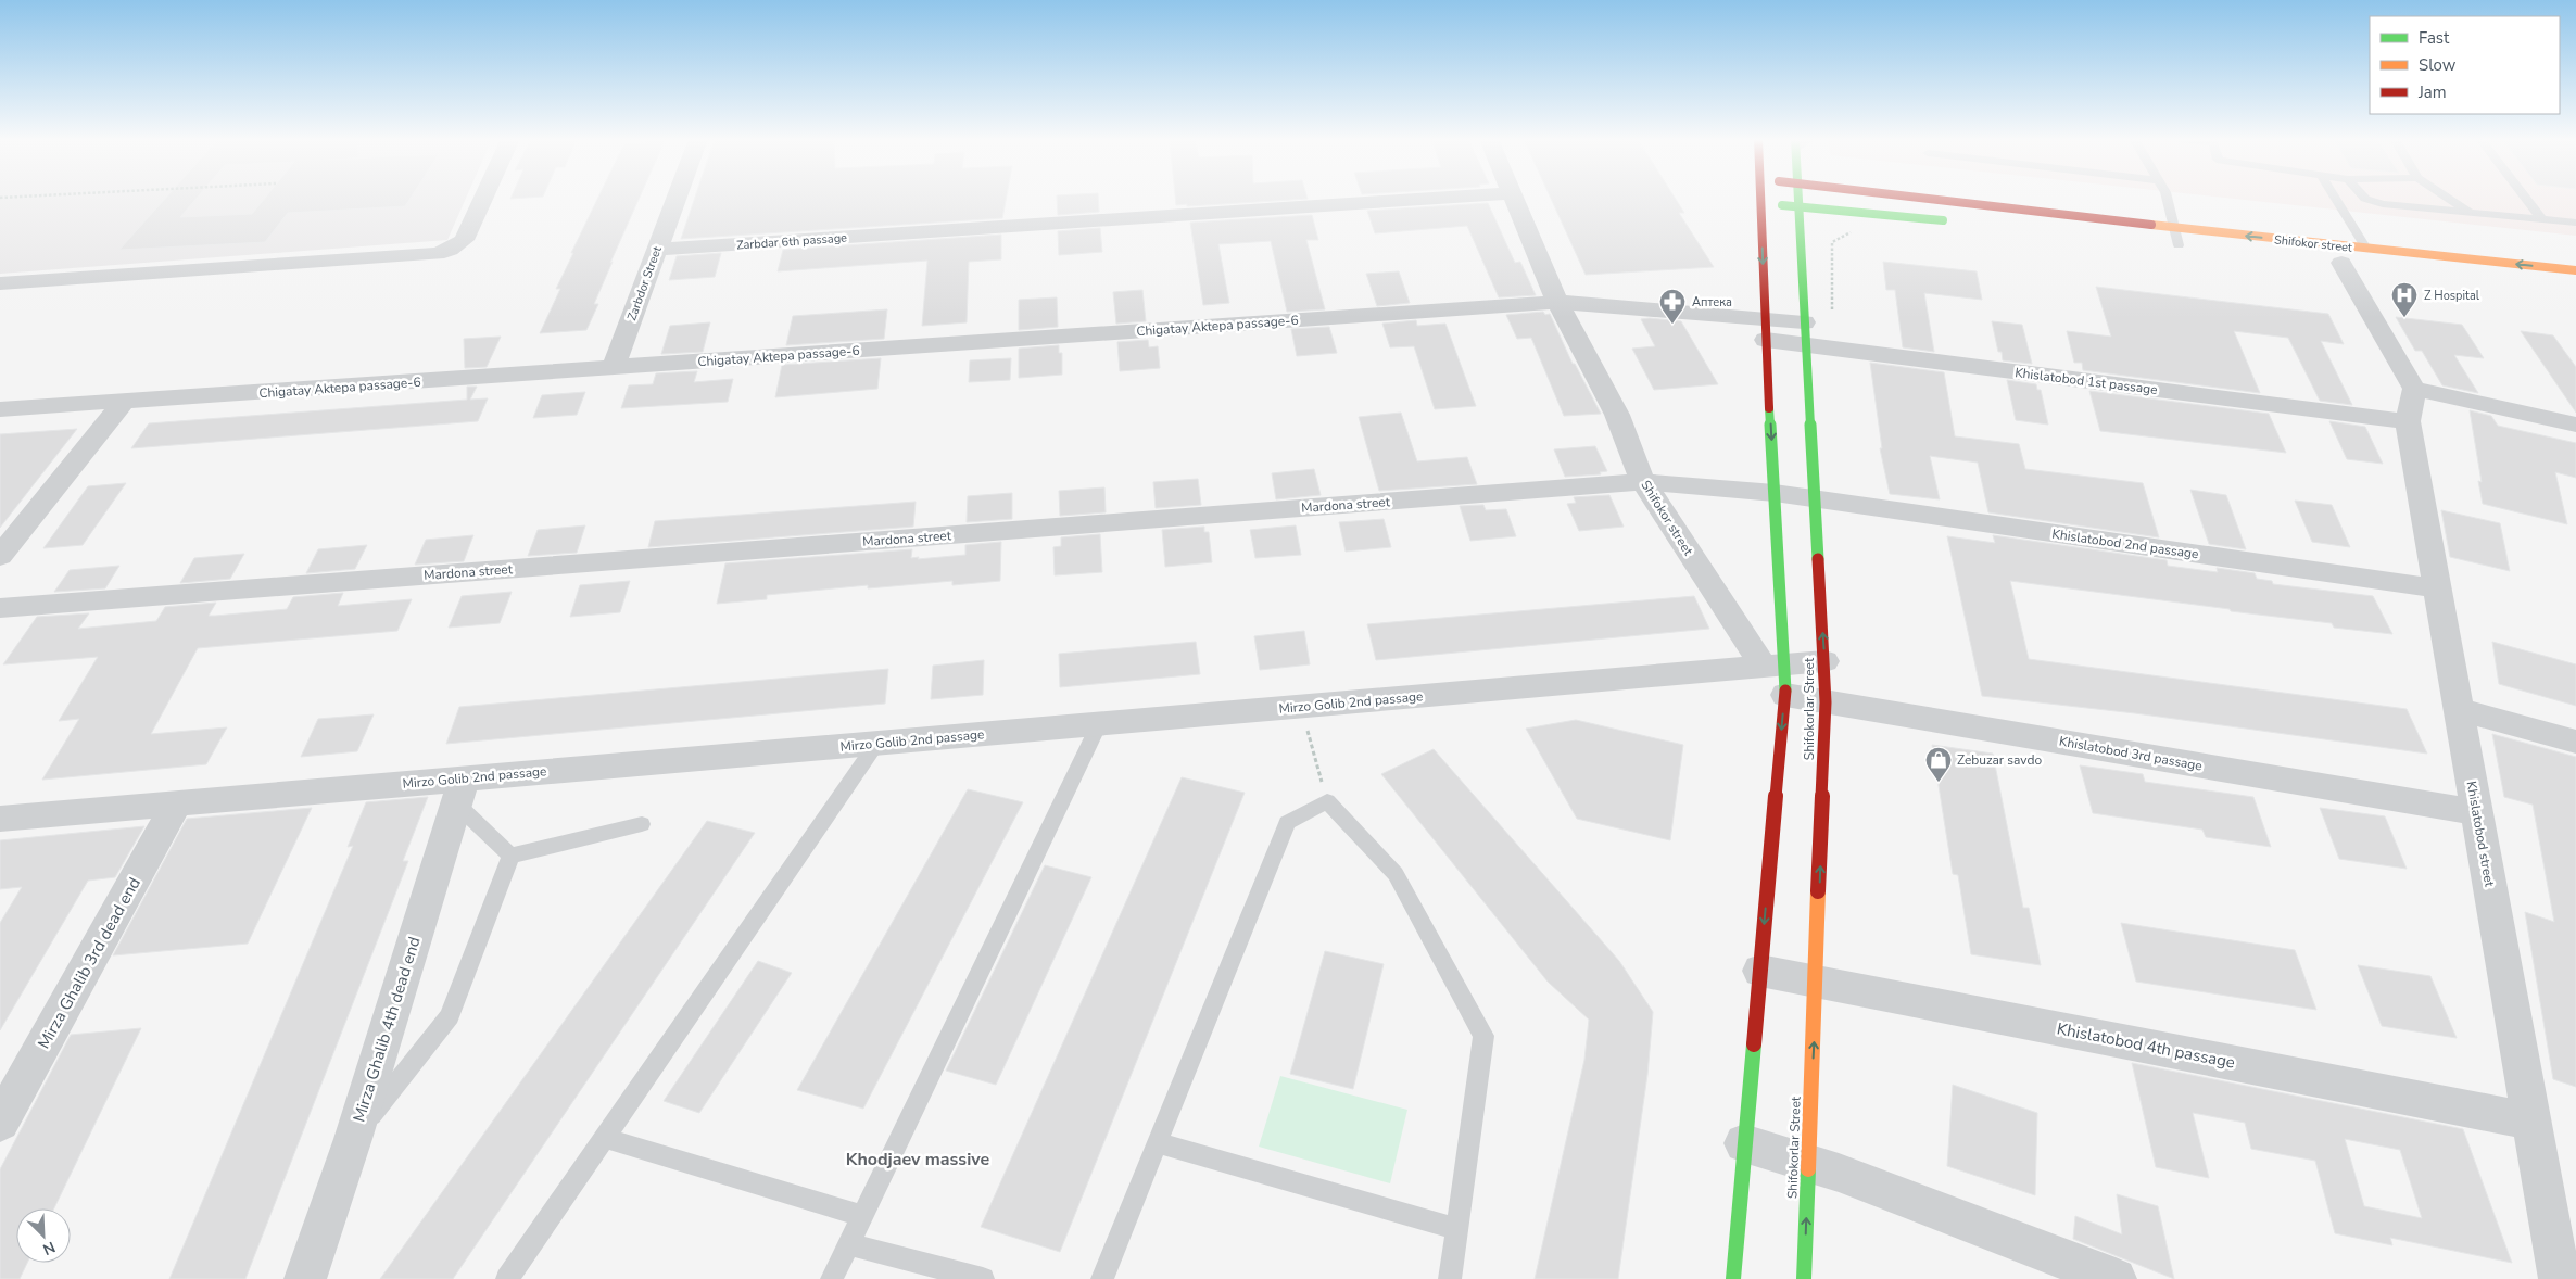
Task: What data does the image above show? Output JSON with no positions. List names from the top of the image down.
{
  "streets": {
    "main road": ["Shifokor street", "Shifokorlar Street"],
    "street": [
      "Zarbdar 6th passage",
      "Zarbdor Street",
      "Chigatay Aktepa passage-6",
      "Khislatobod 1st passage",
      "Mardona street",
      "Khislatobod 2nd passage",
      "Mirzo Golib 2nd passage",
      "Khislatobod 3rd passage",
      "Khislatobod street",
      "Mirza Ghalib 3rd dead end",
      "Mirza Ghalib 4th dead end",
      "Khislatobod 4th passage"
    ]
  },
  "crossings": [
    ["Zarbdar 6th passage", "Zarbdor Street"],
    ["Shifokor street", "Chigatay Aktepa passage-6"],
    ["Shifokor street", "Mardona street"],
    ["Shifokor street", "Mirzo Golib 2nd passage"],
    ["Shifokor street", "Shifokorlar Street"],
    ["Shifokor street", "Khislatobod 3rd passage"],
    ["Zarbdor Street", "Chigatay Aktepa passage-6"],
    ["Chigatay Aktepa passage-6", "Khislatobod 1st passage"],
    ["Chigatay Aktepa passage-6", "Shifokorlar Street"],
    ["Khislatobod 1st passage", "Shifokorlar Street"],
    ["Khislatobod 1st passage", "Khislatobod street"],
    ["Mardona street", "Khislatobod 2nd passage"],
    ["Mardona street", "Shifokorlar Street"],
    ["Khislatobod 2nd passage", "Shifokorlar Street"],
    ["Khislatobod 2nd passage", "Khislatobod street"],
    ["Mirzo Golib 2nd passage", "Shifokorlar Street"],
    ["Mirzo Golib 2nd passage", "Khislatobod 3rd passage"],
    ["Mirzo Golib 2nd passage", "Mirza Ghalib 3rd dead end"],
    ["Mirzo Golib 2nd passage", "Mirza Ghalib 4th dead end"],
    ["Shifokorlar Street", "Khislatobod 3rd passage"],
    ["Shifokorlar Street", "Khislatobod 4th passage"],
    ["Khislatobod 3rd passage", "Khislatobod street"],
    ["Khislatobod street", "Khislatobod 4th passage"]
  ],
  "one_way": ["Shifokor street"],
  "districts": ["Khodjaev massive"],
  "places": {
    "hospital": ["Z Hospital"],
    "pharmacy": ["Аптека"],
    "shop": ["Zebuzar savdo"]
  },
  "legend": ["Fast", "Slow", "Jam"],
  "north": "bottom right"
}
